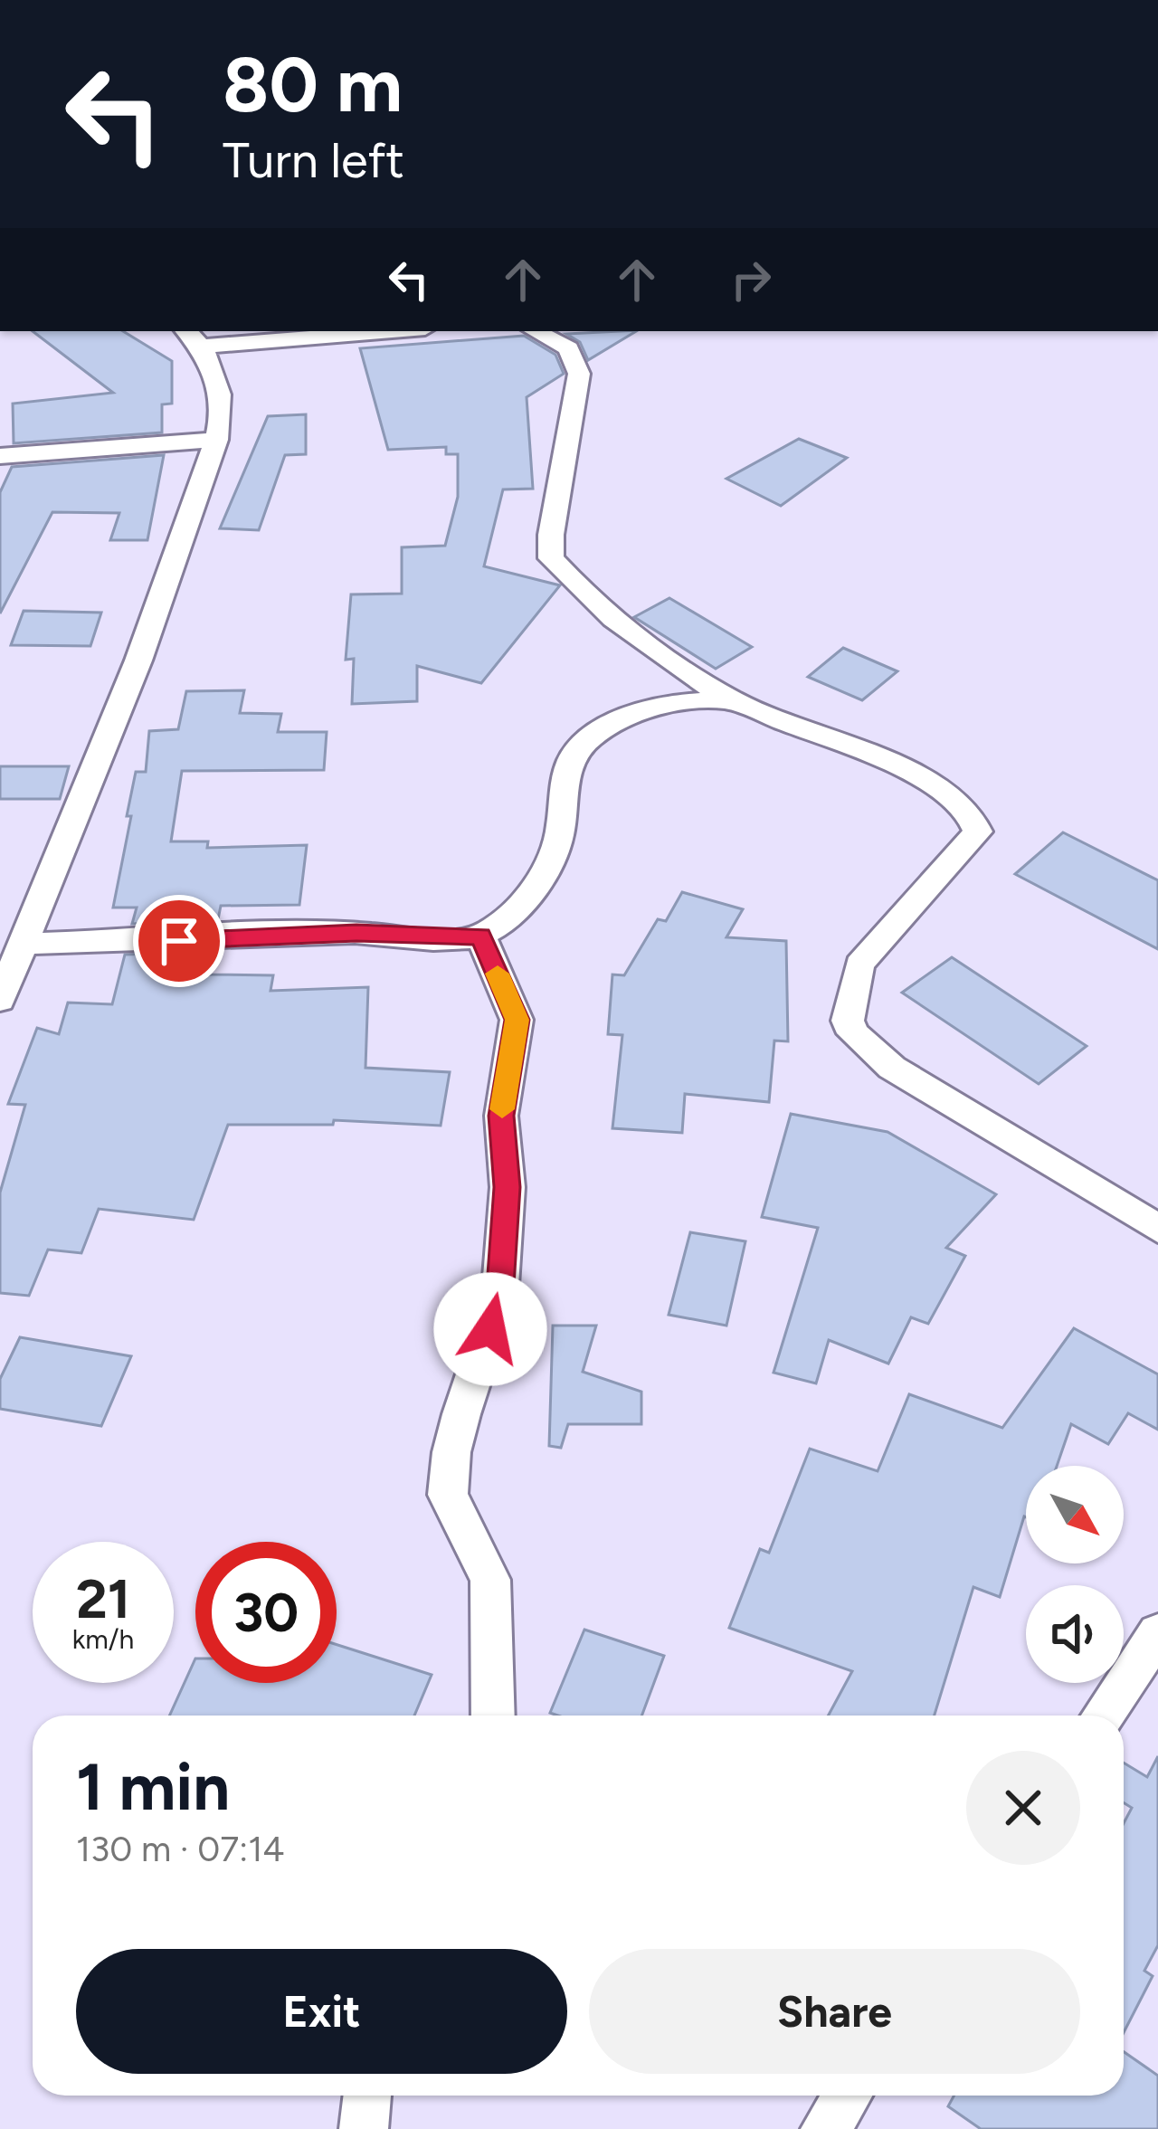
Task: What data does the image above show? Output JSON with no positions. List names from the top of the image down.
{
  "north": "bottom right",
  "page": {
    "turn": ["80 m", "Turn left"],
    "speed": "21 km/h",
    "limit": "30",
    "heading": ["1 min", "130 m · 07:14"],
    "buttons": ["Exit", "Share"]
  }
}
